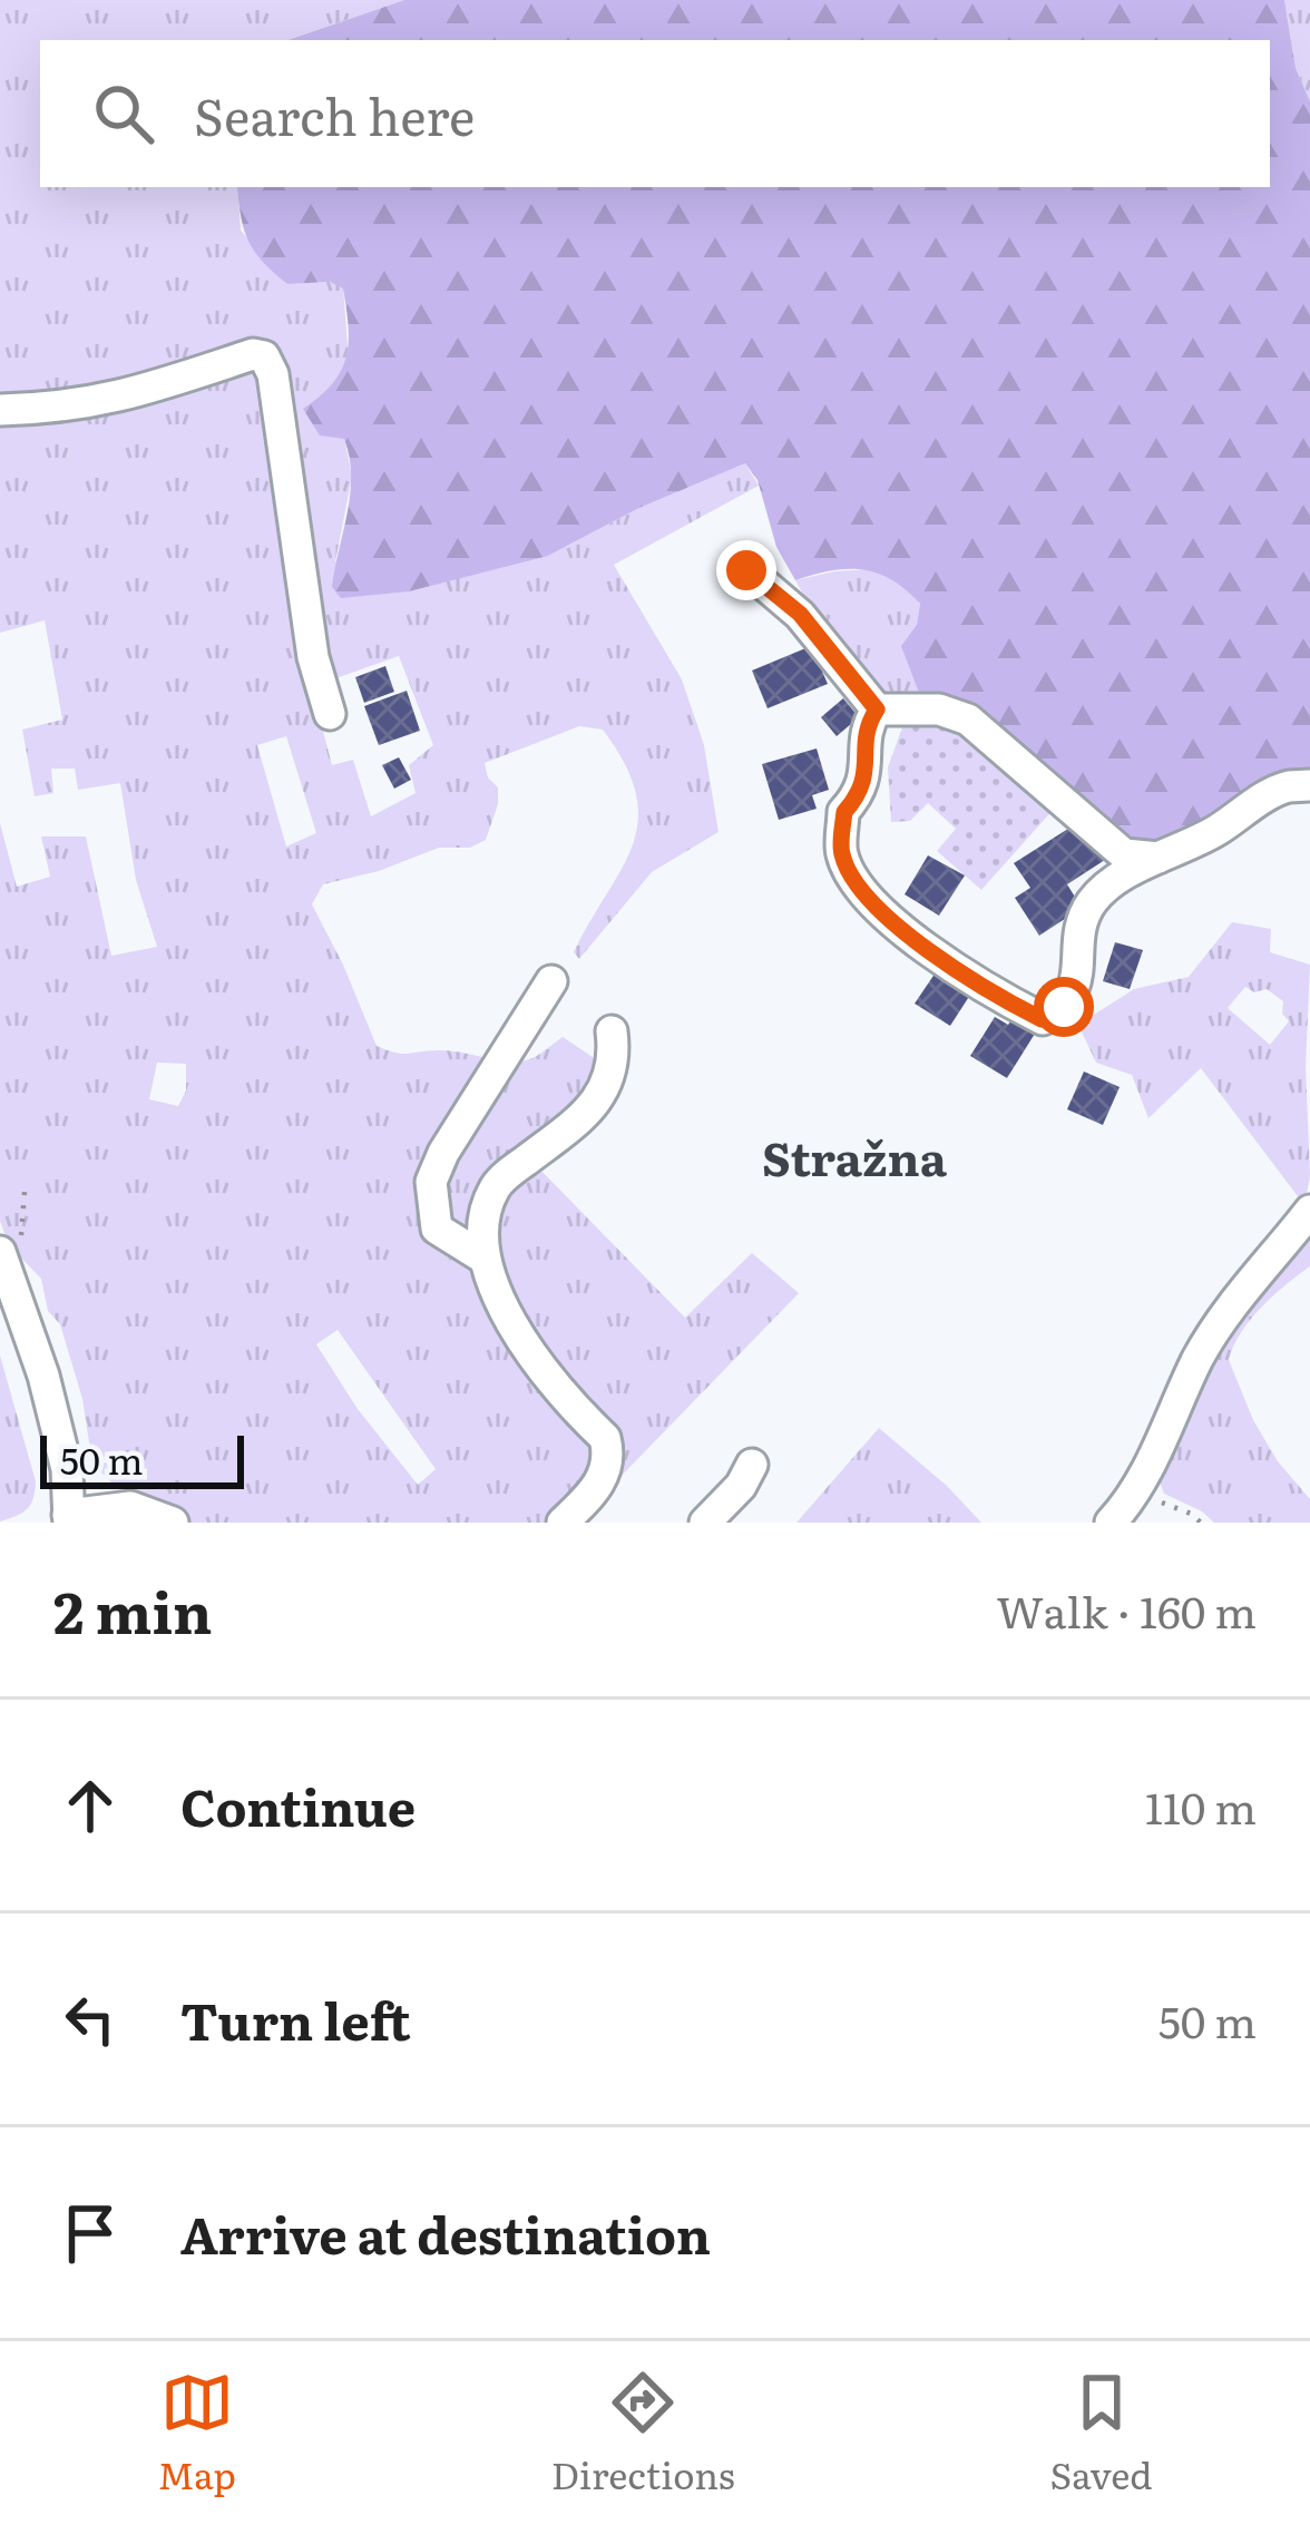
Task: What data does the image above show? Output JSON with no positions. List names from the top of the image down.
{
  "districts": ["Stražna"],
  "scale_bar": "50 m",
  "page": {
    "search": "Search here",
    "scale": "50 m",
    "heading": ["2 min", "Walk · 160 m"],
    "list": [
      ["Continue", "110 m"],
      ["Turn left", "50 m"],
      "Arrive at destination"
    ],
    "nav": ["Map", "Directions", "Saved"]
  }
}
